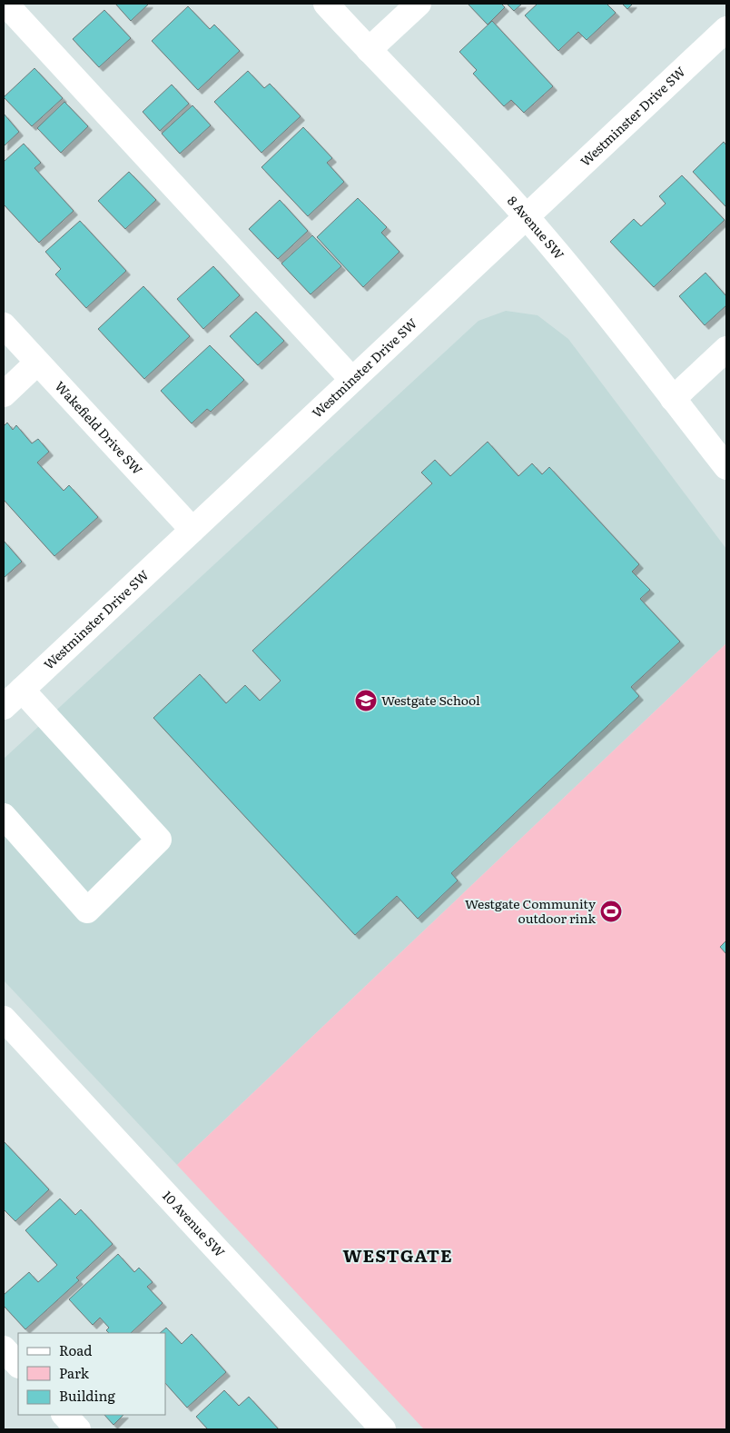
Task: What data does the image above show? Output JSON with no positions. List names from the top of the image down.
{
  "streets": {
    "street": [
      "Westminster Drive SW",
      "8 Avenue SW",
      "Wakefield Drive SW",
      "10 Avenue SW"
    ]
  },
  "crossings": [
    ["Westminster Drive SW", "8 Avenue SW"],
    ["Westminster Drive SW", "Wakefield Drive SW"]
  ],
  "districts": ["WESTGATE"],
  "places": {
    "school or university": ["Westgate School"],
    "sports": ["Westgate Community outdoor rink"]
  },
  "legend": ["Road", "Park", "Building"]
}
